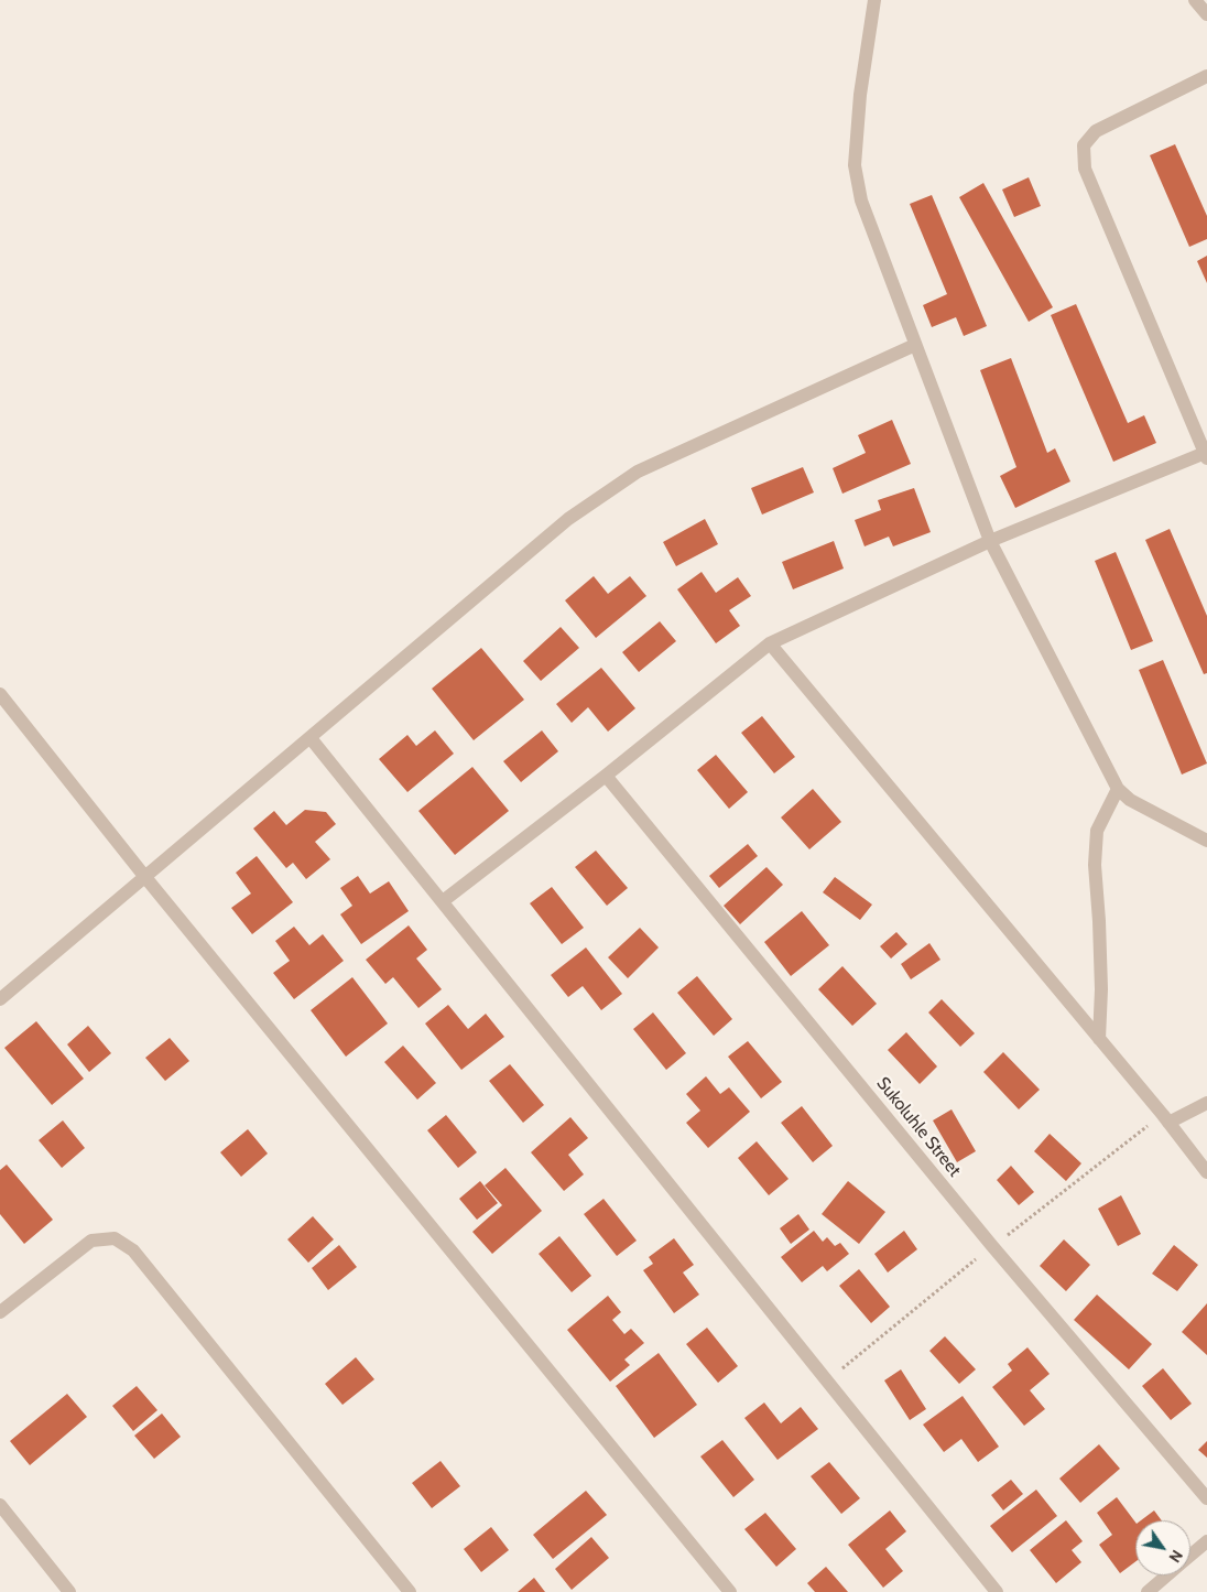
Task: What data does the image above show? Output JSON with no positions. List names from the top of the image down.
{
  "streets": {
    "street": ["Sukoluhle Street"]
  },
  "north": "bottom right"
}
